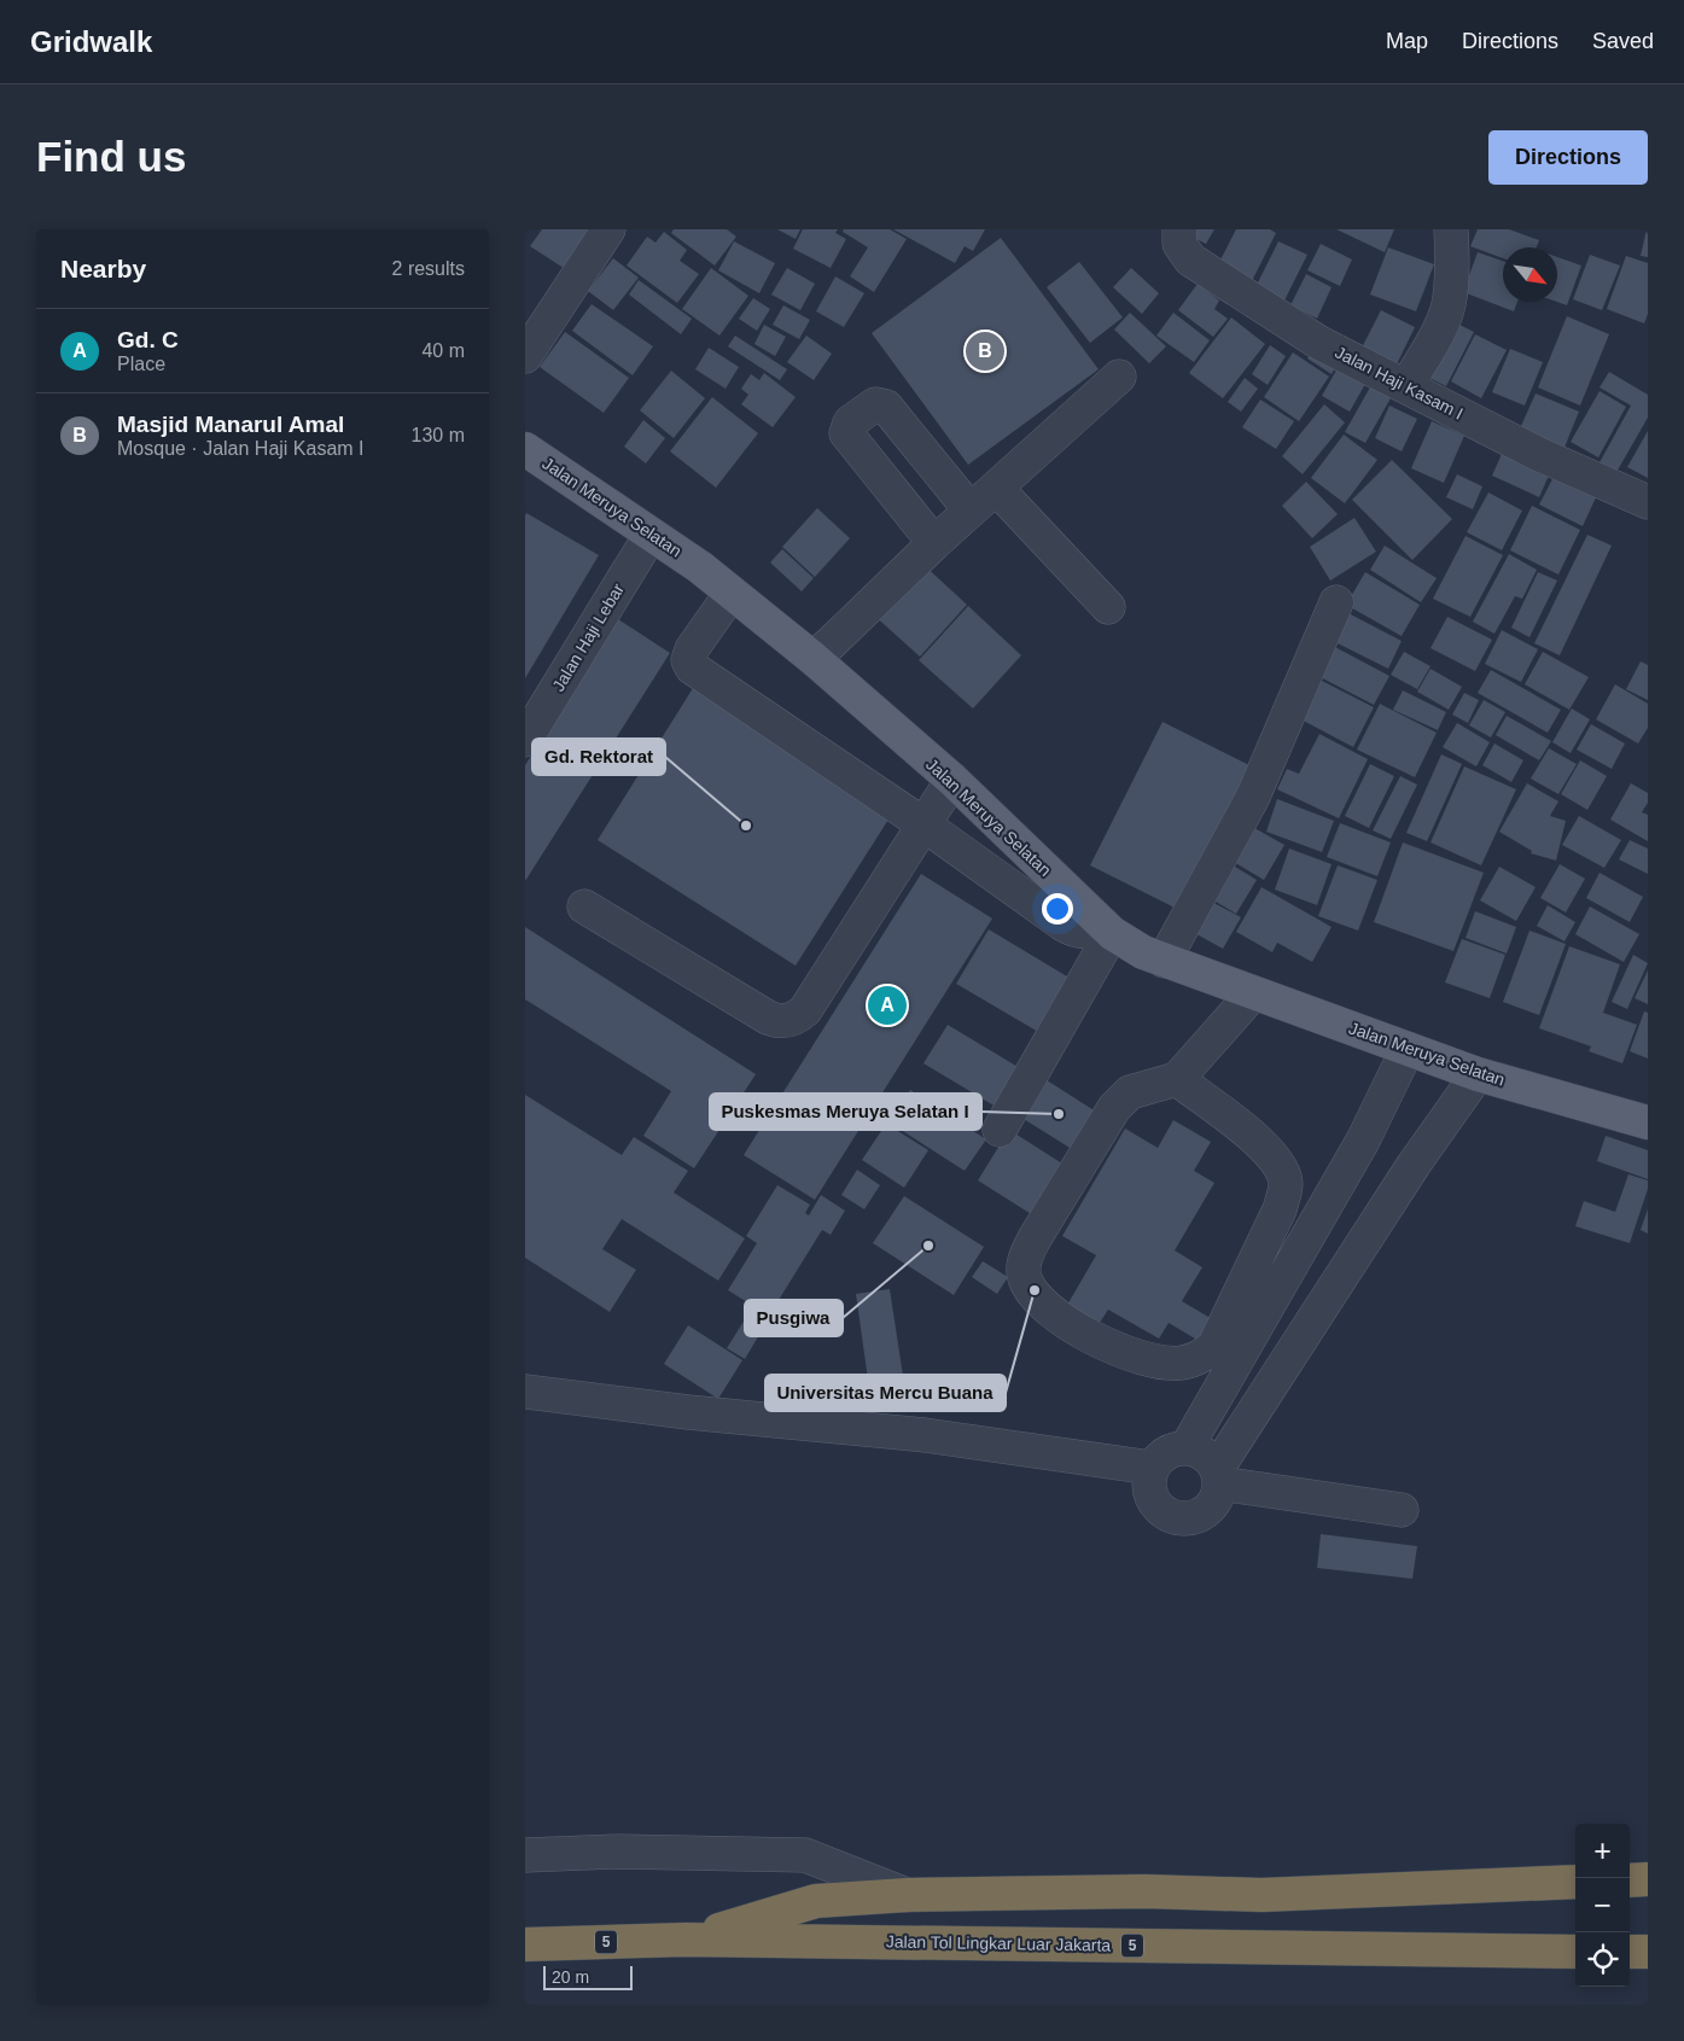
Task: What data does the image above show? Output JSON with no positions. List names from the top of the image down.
{
  "streets": {
    "highway": ["5", "Jalan Tol Lingkar Luar Jakarta"],
    "main road": ["Jalan Meruya Selatan"],
    "street": ["Jalan Haji Kasam I", "Jalan Haji Lebar"]
  },
  "crossings": [
    ["Jalan Meruya Selatan", "Jalan Haji Lebar"]
  ],
  "places": [
    "Gd. Rektorat",
    "Puskesmas Meruya Selatan I",
    "Pusgiwa",
    "Universitas Mercu Buana"
  ],
  "scale_bar": "20 m",
  "north": "bottom right",
  "page": {
    "header": "Gridwalk",
    "nav": ["Map", "Directions", "Saved"],
    "buttons": "Directions",
    "title": "Find us",
    "heading": ["Nearby", "2 results"],
    "list": [
      {
        "mark": "A",
        "name": "Gd. C",
        "note": "Place",
        "value": "40 m"
      },
      {
        "mark": "B",
        "name": "Masjid Manarul Amal",
        "note": "Mosque · Jalan Haji Kasam I",
        "value": "130 m"
      }
    ],
    "pins": ["B", "A"],
    "map_buttons": ["+", "−"],
    "scale": "20 m"
  }
}
